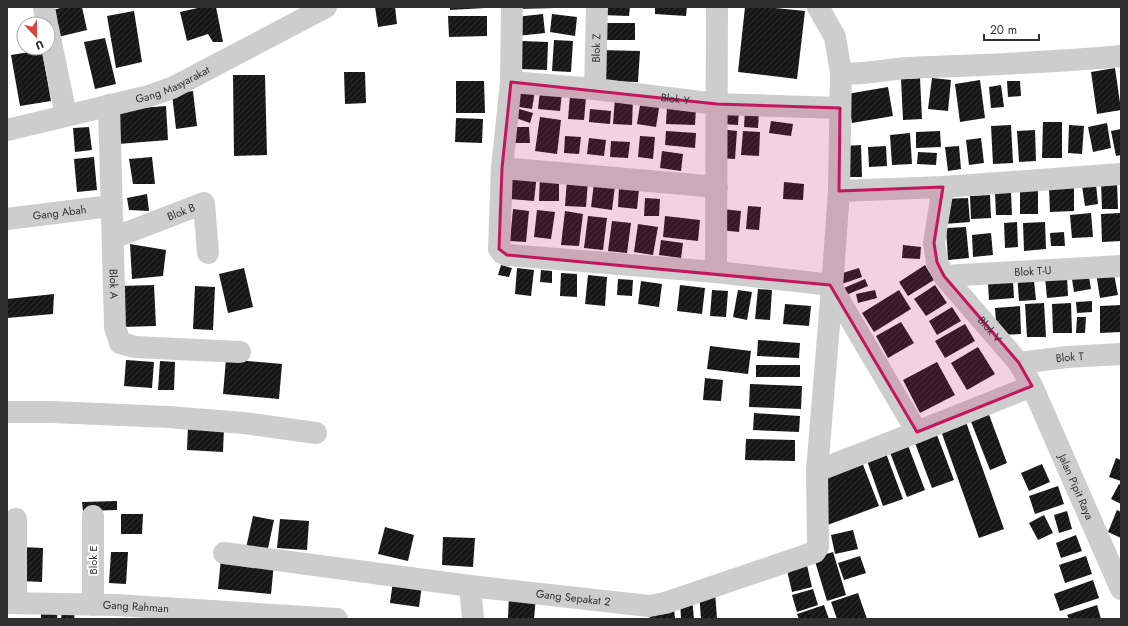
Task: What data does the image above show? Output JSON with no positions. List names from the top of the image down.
{
  "streets": {
    "street": [
      "Blok Z",
      "Gang Masyarakat",
      "Blok Y",
      "Blok B",
      "Gang Abah",
      "Blok T-U",
      "Blok A",
      "Blok V",
      "Blok T",
      "Jalan Pipit Raya",
      "Blok E",
      "Gang Sepakat 2",
      "Gang Rahman"
    ]
  },
  "crossings": [
    ["Blok Z", "Blok Y"],
    ["Gang Masyarakat", "Blok A"],
    ["Blok B", "Blok A"],
    ["Gang Abah", "Blok A"],
    ["Blok T-U", "Blok V"],
    ["Blok V", "Blok T"],
    ["Blok V", "Jalan Pipit Raya"],
    ["Blok E", "Gang Rahman"]
  ],
  "scale_bar": "20 m",
  "north": "bottom"
}
